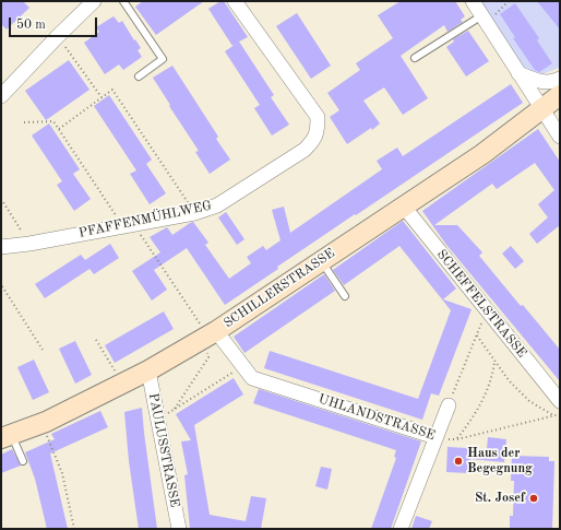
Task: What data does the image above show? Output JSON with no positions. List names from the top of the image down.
{
  "streets": {
    "main road": ["SCHILLERSTRASSE"],
    "street": [
      "PFAFFENMÜHLWEG",
      "SCHEFFELSTRASSE",
      "UHLANDSTRASSE",
      "PAULUSSTRASSE"
    ]
  },
  "crossings": [
    ["SCHILLERSTRASSE", "SCHEFFELSTRASSE"],
    ["SCHILLERSTRASSE", "UHLANDSTRASSE"],
    ["SCHILLERSTRASSE", "PAULUSSTRASSE"]
  ],
  "places": ["Haus der Begegnung", "St. Josef"],
  "scale_bar": "50 m"
}
